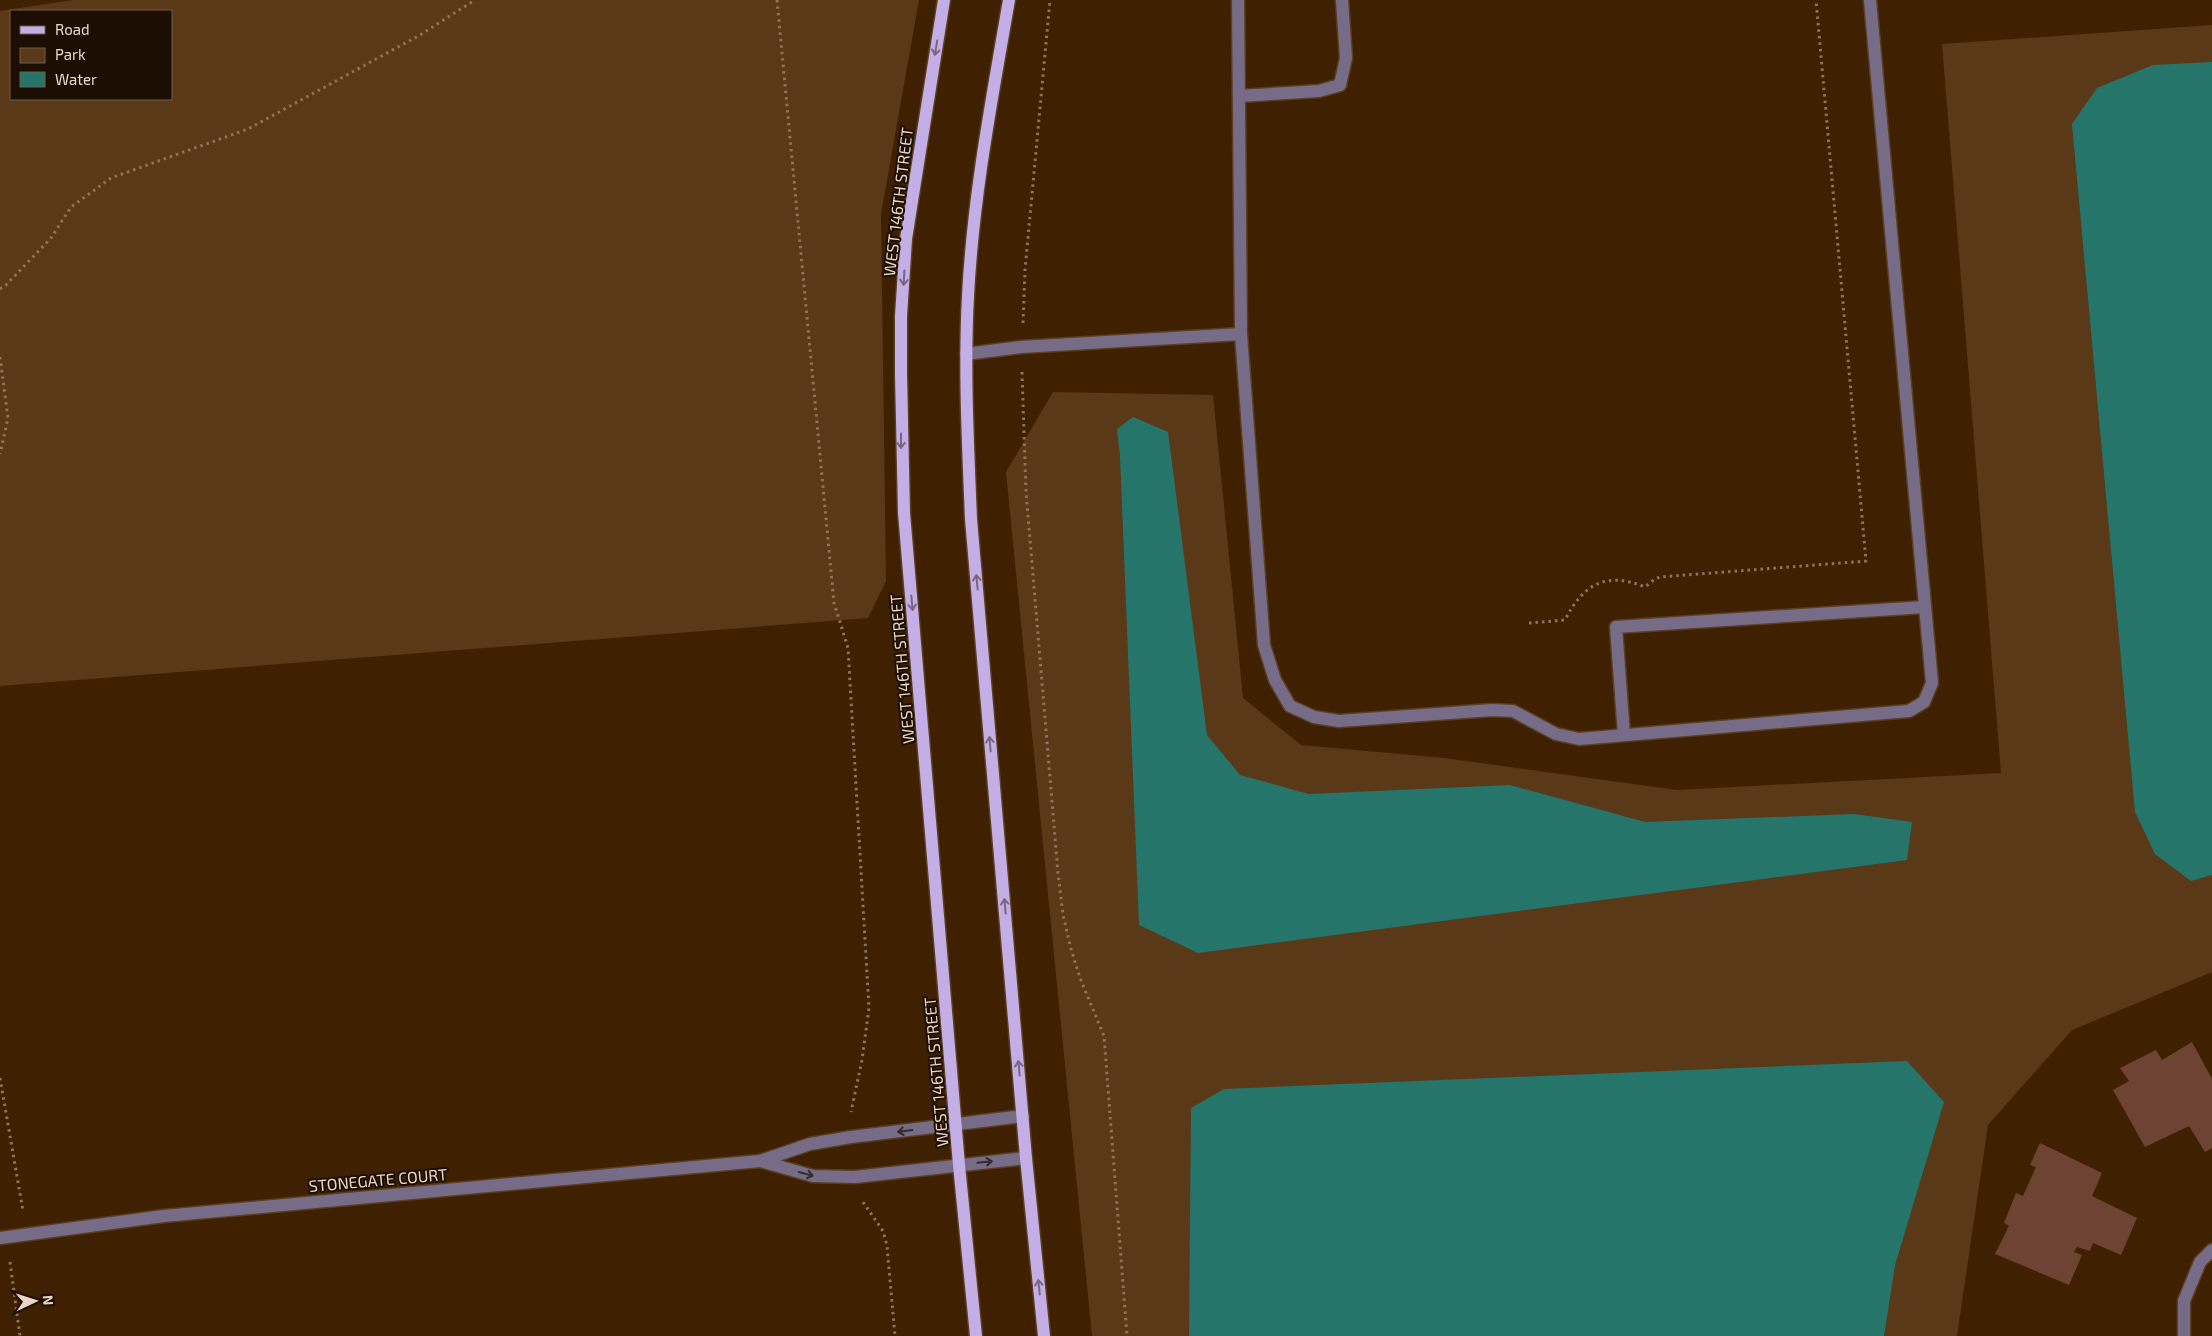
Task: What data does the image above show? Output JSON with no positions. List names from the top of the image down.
{
  "streets": {
    "main road": ["WEST 146TH STREET"],
    "street": ["STONEGATE COURT"]
  },
  "crossings": [
    ["WEST 146TH STREET", "STONEGATE COURT"]
  ],
  "legend": ["Road", "Park", "Water"],
  "north": "right"
}
